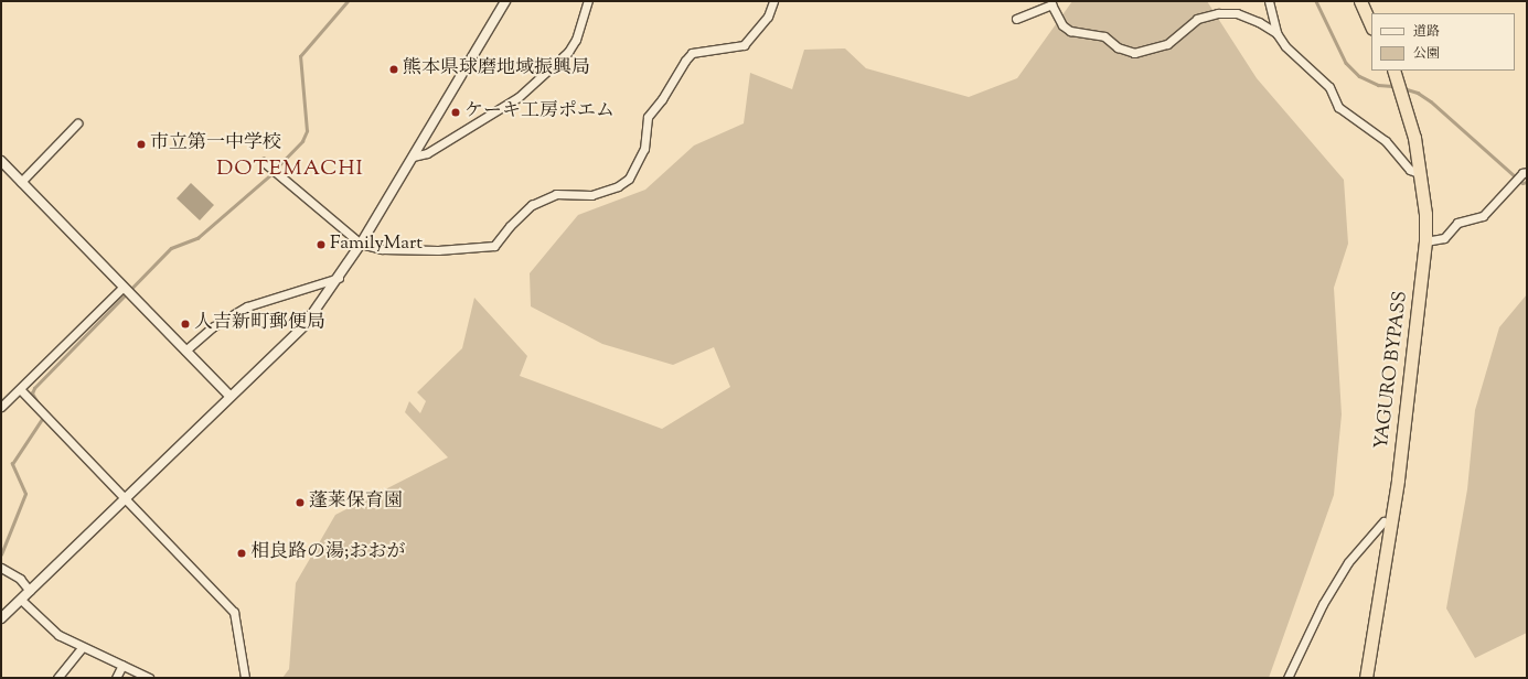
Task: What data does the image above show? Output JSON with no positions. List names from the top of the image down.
{
  "streets": {
    "highway": ["YAGURO BYPASS"]
  },
  "districts": ["DOTEMACHI"],
  "places": [
    "熊本県球磨地域振興局",
    "ケーキ工房ポエム",
    "市立第一中学校",
    "FamilyMart",
    "人吉新町郵便局",
    "蓬莱保育園",
    "相良路の湯;おおが"
  ],
  "legend": ["道路", "公園"]
}
